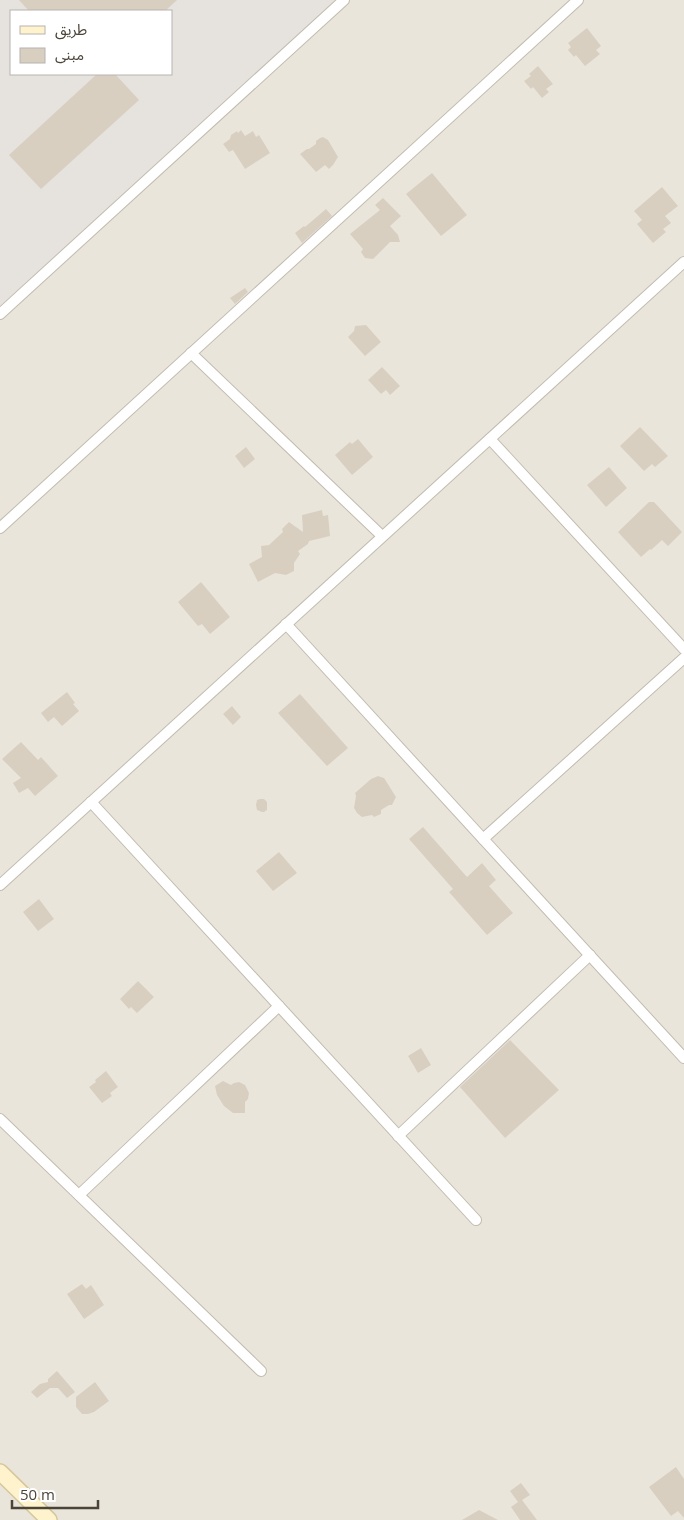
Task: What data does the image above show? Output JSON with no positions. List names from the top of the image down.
{
  "legend": ["طريق", "مبنى"],
  "scale_bar": "50 m"
}
